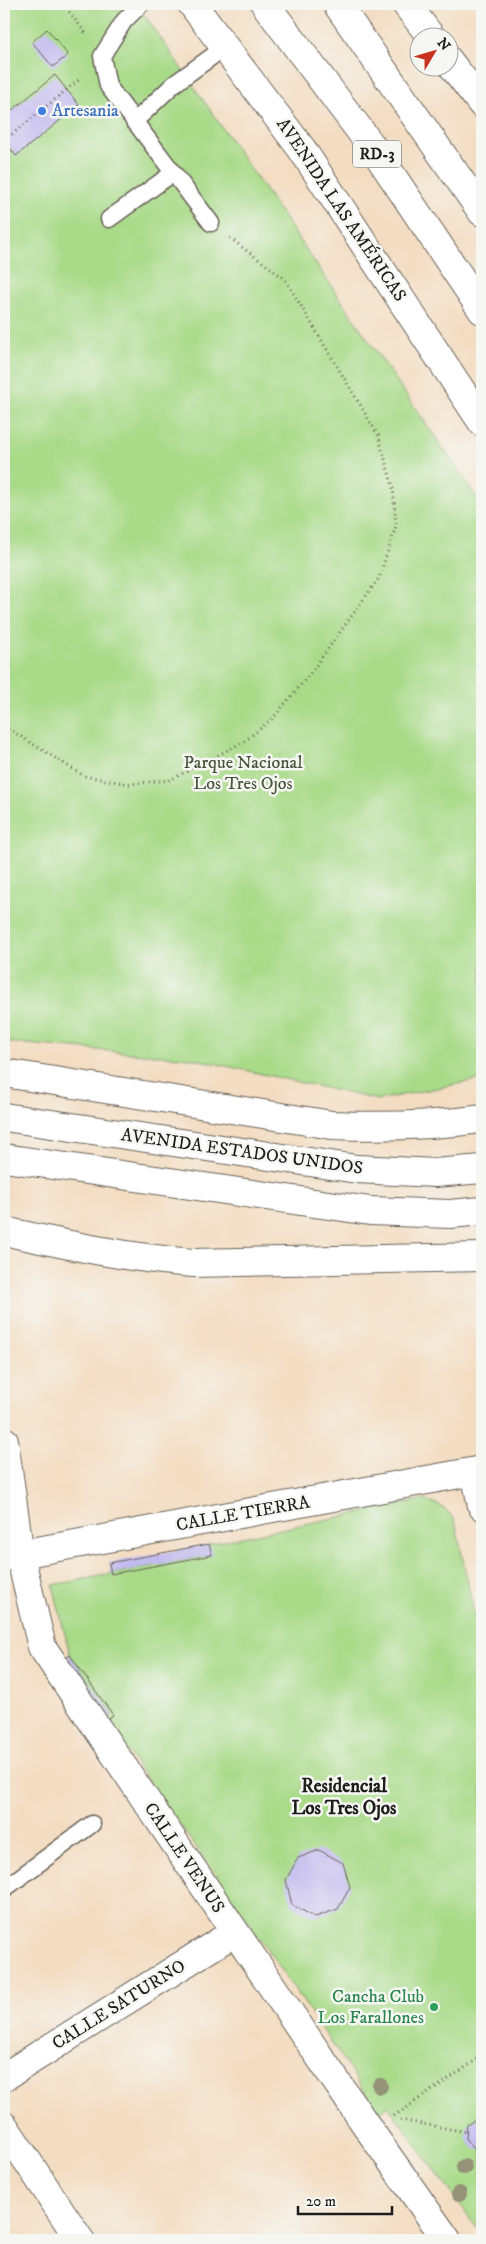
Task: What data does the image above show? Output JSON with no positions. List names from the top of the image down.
{
  "streets": {
    "main road": [
      "RD-3",
      "AVENIDA LAS AMÉRICAS",
      "AVENIDA ESTADOS UNIDOS",
      "CALLE TIERRA",
      "CALLE VENUS",
      "CALLE SATURNO"
    ]
  },
  "crossings": [
    ["CALLE TIERRA", "CALLE VENUS"],
    ["CALLE VENUS", "CALLE SATURNO"]
  ],
  "districts": ["Residencial Los Tres Ojos"],
  "parks": ["Parque Nacional Los Tres Ojos"],
  "places": ["Artesania", "Cancha Club Los Farallones"],
  "scale_bar": "20 m",
  "north": "top right"
}
